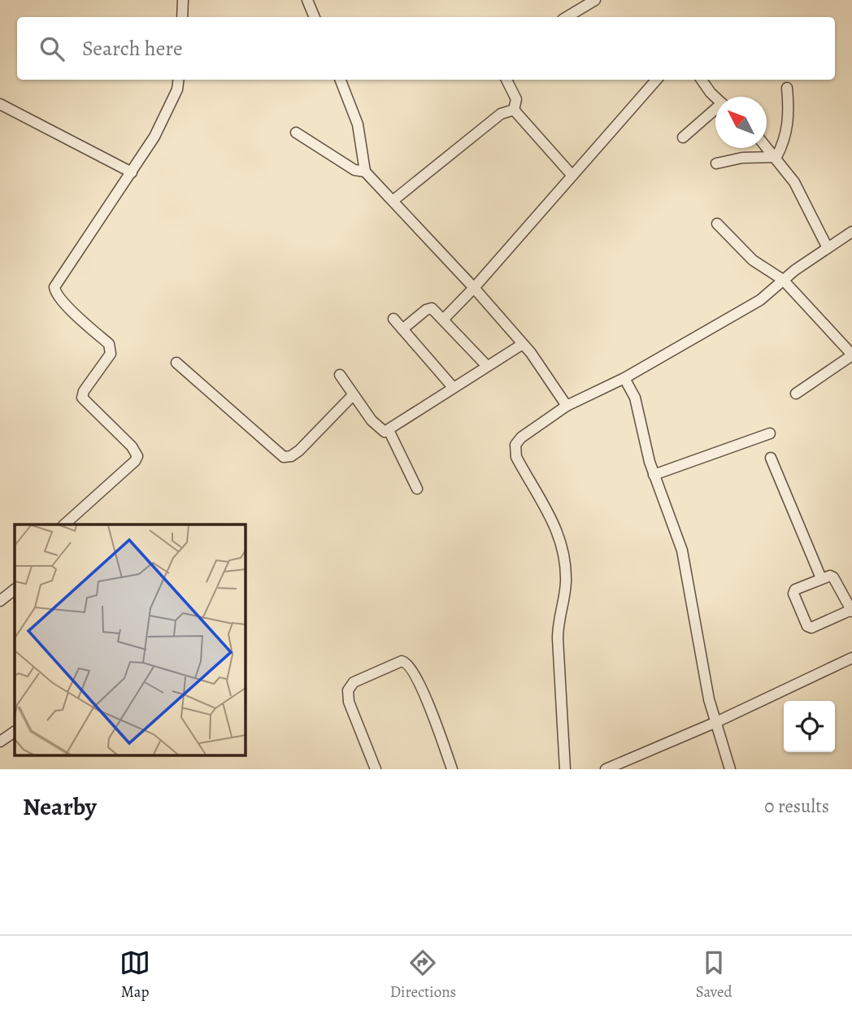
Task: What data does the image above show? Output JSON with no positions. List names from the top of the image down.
{
  "north": "top left",
  "page": {
    "search": "Search here",
    "heading": ["Nearby", "0 results"],
    "nav": ["Map", "Directions", "Saved"]
  }
}
